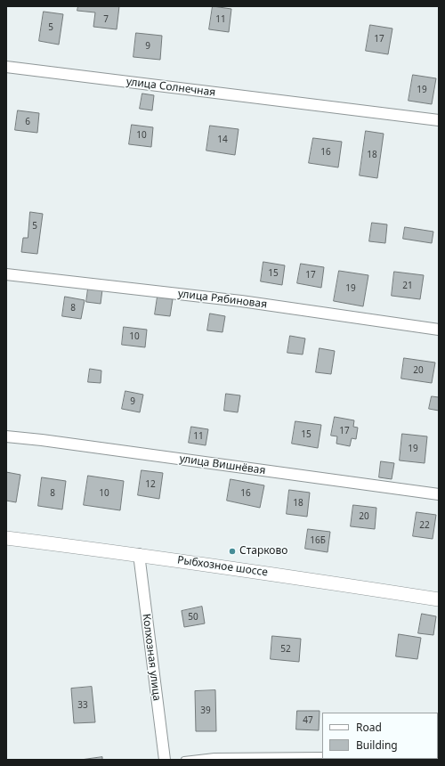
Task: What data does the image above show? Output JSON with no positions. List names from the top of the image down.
{
  "streets": {
    "street": [
      "улица Солнечная",
      "улица Рябиновая",
      "улица Вишнёвая",
      "Рыбхозное шоссе",
      "Колхозная улица"
    ]
  },
  "crossings": [
    ["Рыбхозное шоссе", "Колхозная улица"]
  ],
  "places": ["Старково"],
  "house_numbers": [
    "7",
    "11",
    "5",
    "17",
    "9",
    "19",
    "6",
    "10",
    "14",
    "16",
    "18",
    "5",
    "15",
    "17",
    "21",
    "19",
    "8",
    "10",
    "20",
    "9",
    "17",
    "15",
    "11",
    "19",
    "12",
    "8",
    "10",
    "16",
    "18",
    "20",
    "22",
    "16Б",
    "50",
    "52",
    "33",
    "39",
    "47"
  ],
  "legend": ["Road", "Building"]
}
